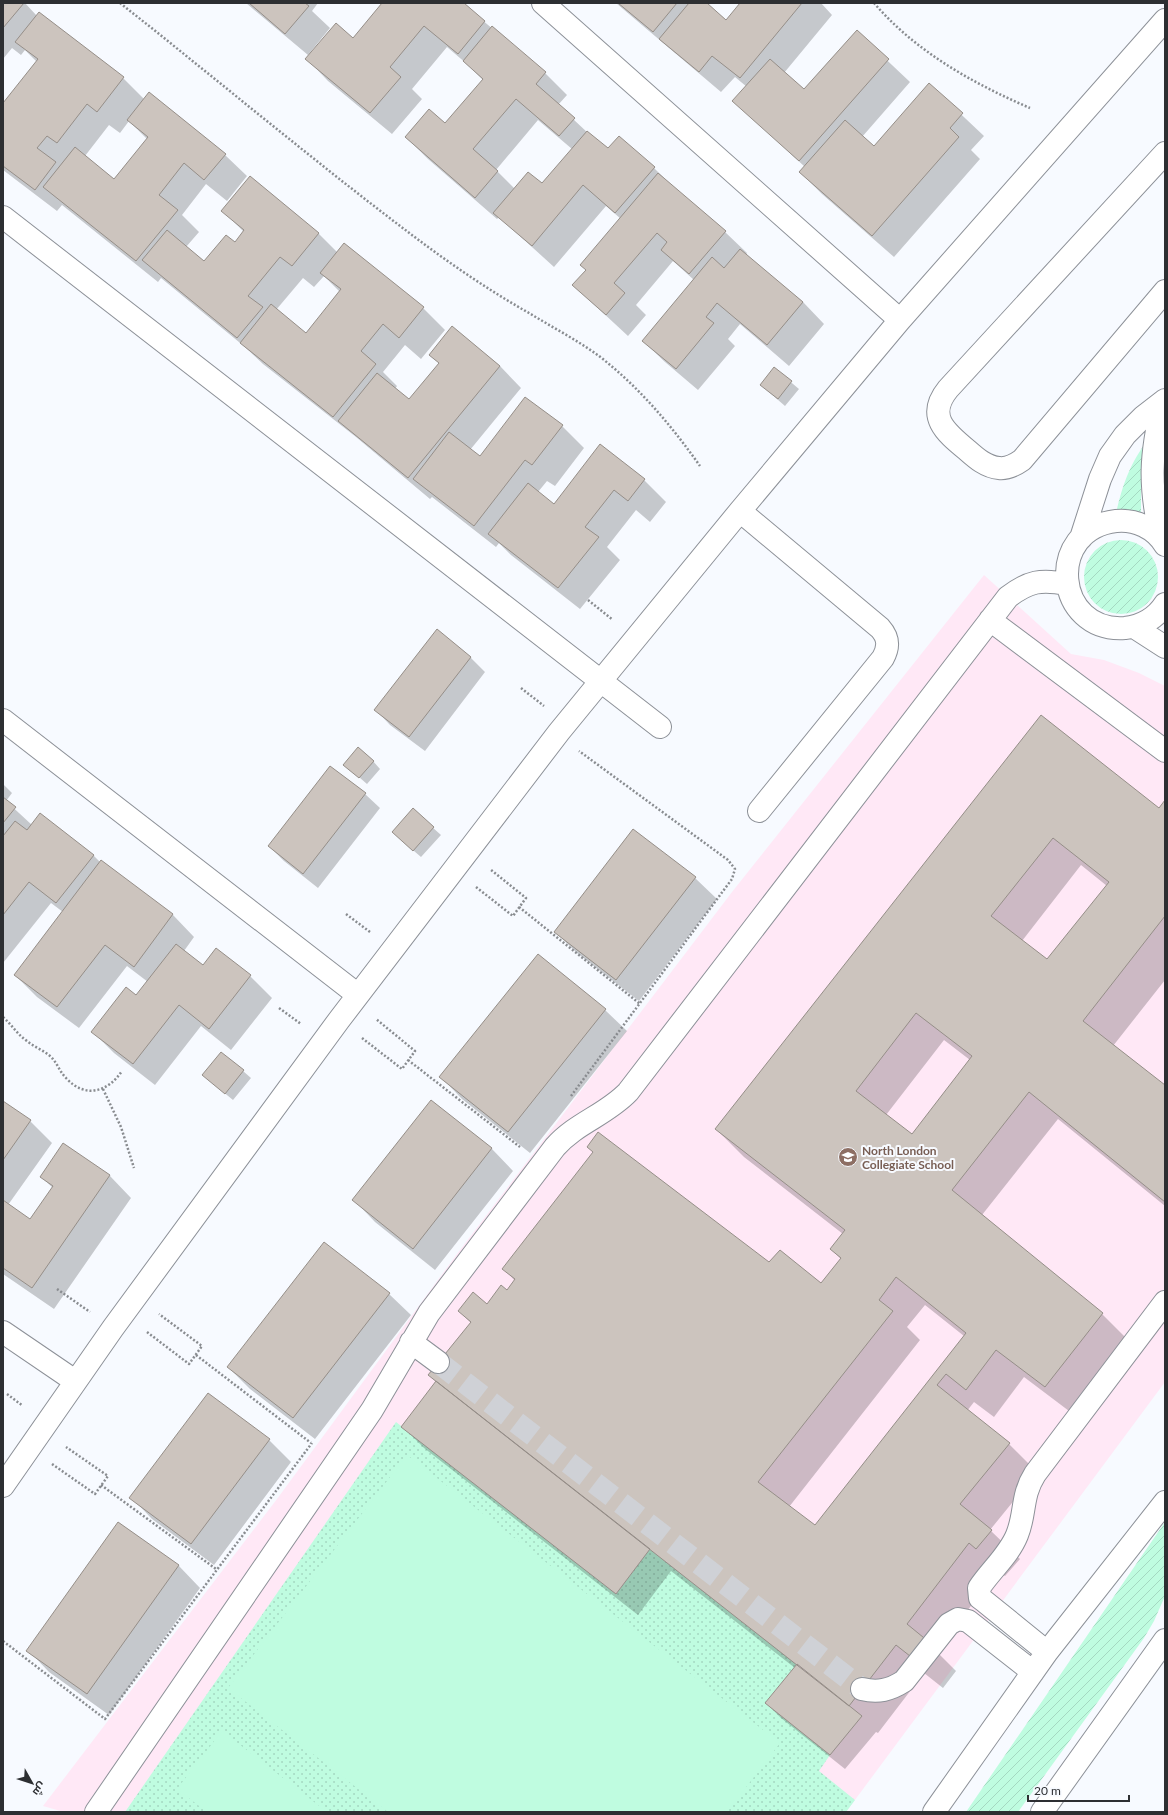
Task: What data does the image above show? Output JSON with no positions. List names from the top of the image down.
{
  "places": {
    "school or university": ["North London Collegiate School"]
  },
  "scale_bar": "20 m",
  "north": "bottom right"
}
